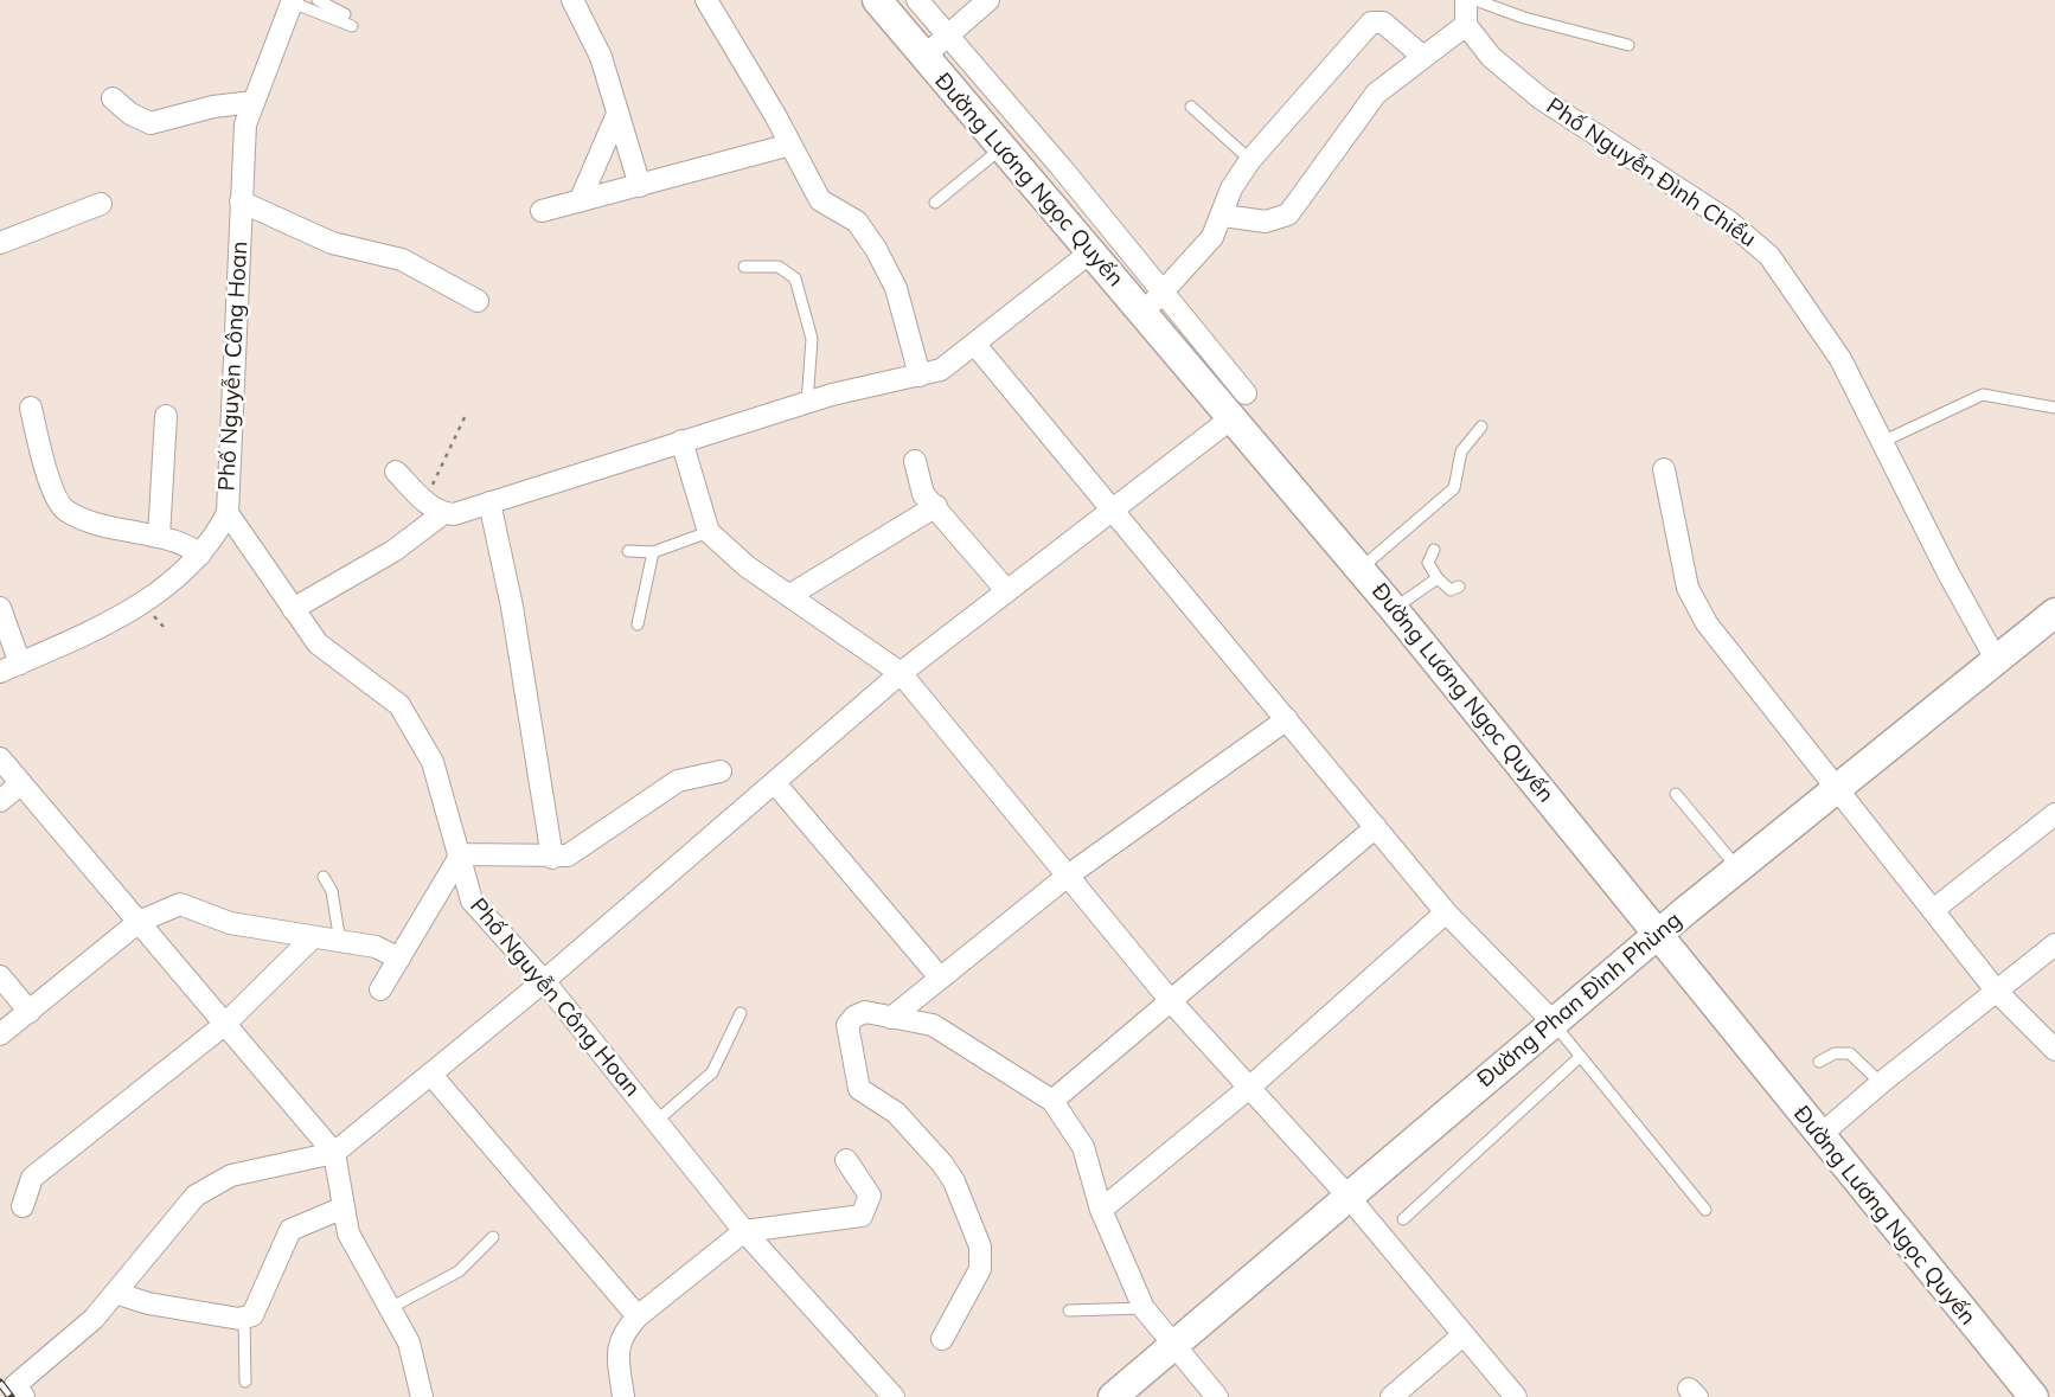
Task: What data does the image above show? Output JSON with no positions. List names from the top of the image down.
{
  "streets": {
    "main road": ["Đường Lương Ngọc Quyến", "Đường Phan Đình Phùng"],
    "street": ["Phố Nguyễn Đình Chiểu", "Phố Nguyễn Công Hoan"]
  },
  "crossings": [
    ["Phố Nguyễn Đình Chiểu", "Đường Phan Đình Phùng"],
    ["Đường Lương Ngọc Quyến", "Đường Phan Đình Phùng"]
  ]
}
